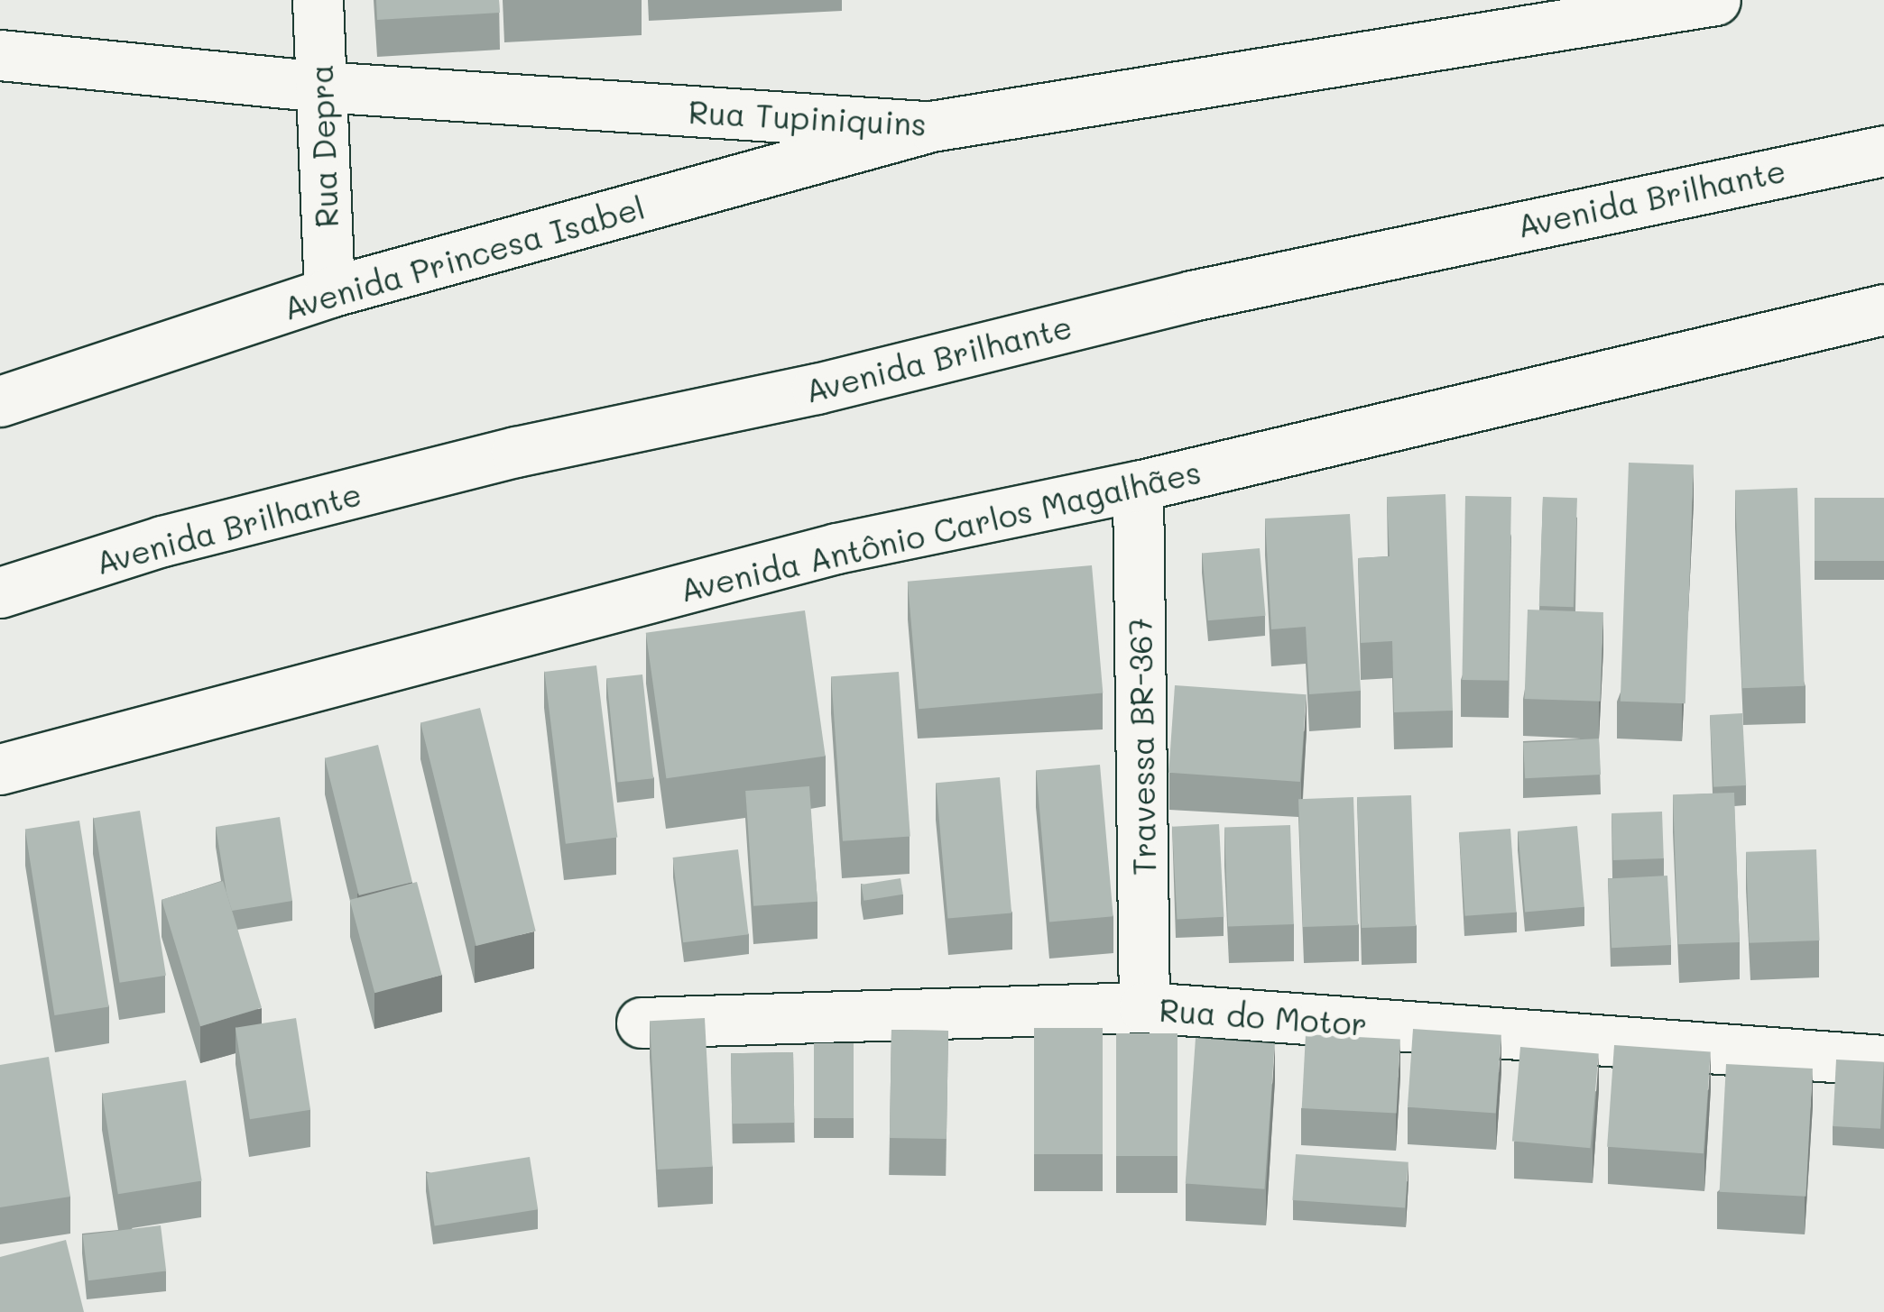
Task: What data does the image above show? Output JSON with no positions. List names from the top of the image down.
{
  "streets": {
    "street": [
      "Rua Tupiniquins",
      "Rua Depra",
      "Avenida Brilhante",
      "Avenida Princesa Isabel",
      "Avenida Antônio Carlos Magalhães",
      "Travessa BR-367",
      "Rua do Motor"
    ]
  },
  "crossings": [
    ["Rua Tupiniquins", "Rua Depra"],
    ["Rua Tupiniquins", "Avenida Princesa Isabel"],
    ["Rua Depra", "Avenida Princesa Isabel"],
    ["Avenida Antônio Carlos Magalhães", "Travessa BR-367"],
    ["Travessa BR-367", "Rua do Motor"]
  ]
}
